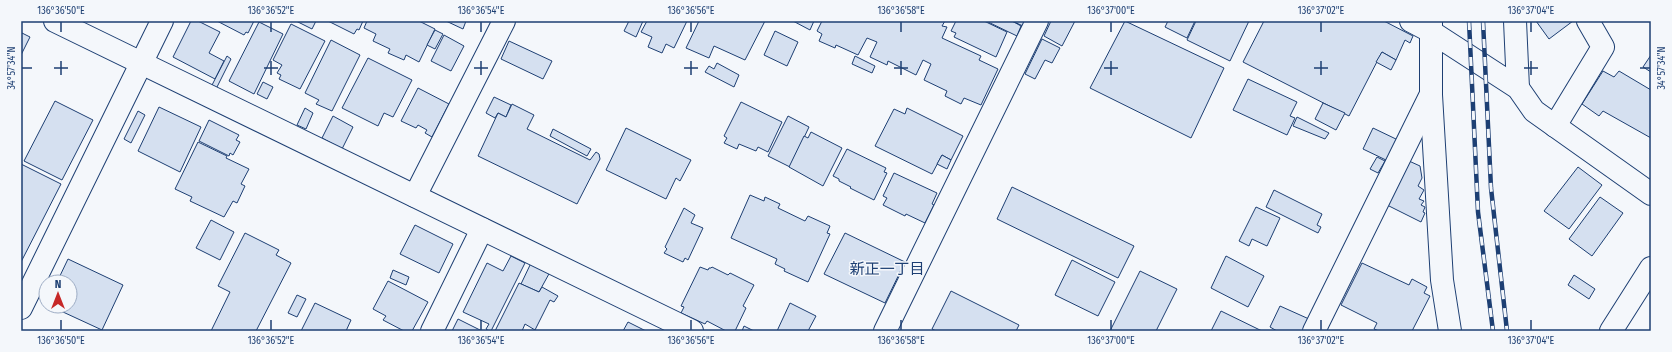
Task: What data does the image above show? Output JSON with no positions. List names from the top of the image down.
{
  "districts": ["新正一丁目"],
  "north": "top",
  "coordinates": [
    "136°36'50\"E",
    "136°36'52\"E",
    "136°36'54\"E",
    "136°36'56\"E",
    "136°36'58\"E",
    "136°37'00\"E",
    "136°37'02\"E",
    "136°37'04\"E",
    "34°57'34\"N"
  ]
}
